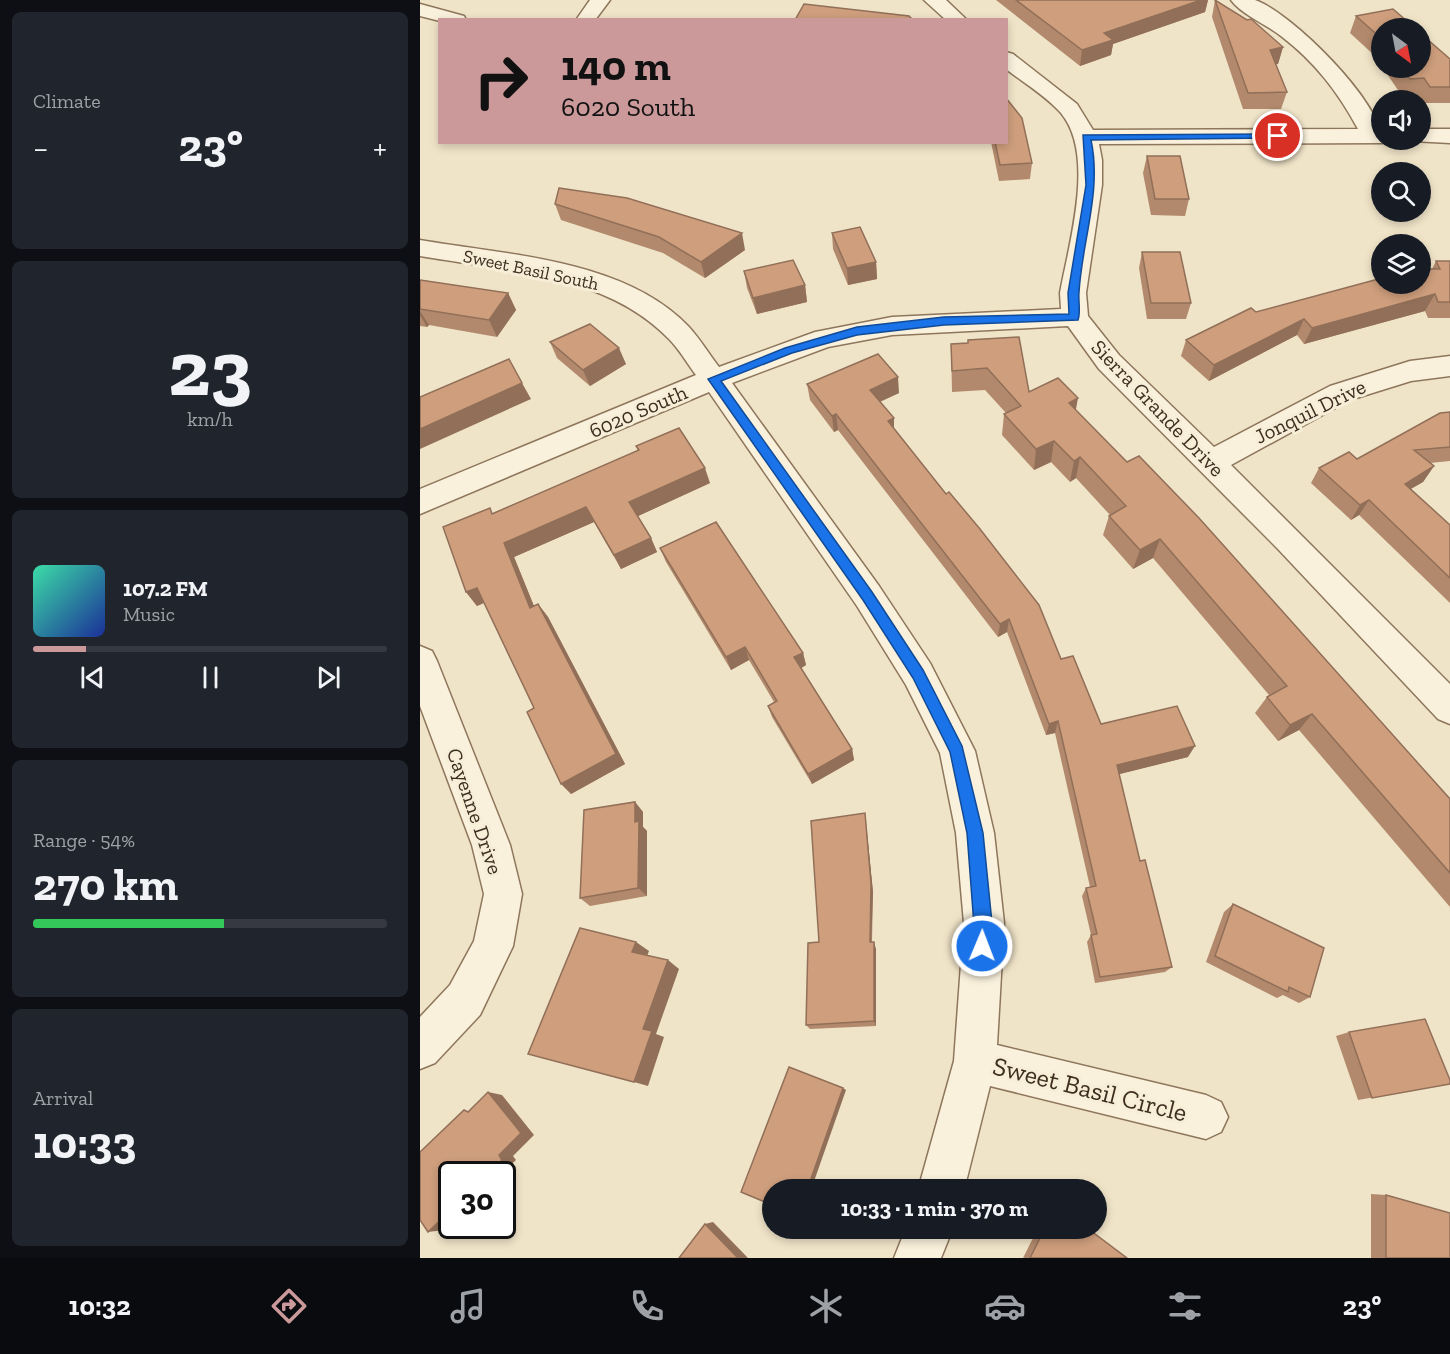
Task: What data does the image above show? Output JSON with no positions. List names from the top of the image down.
{
  "streets": {
    "street": [
      "Sweet Basil South",
      "Sierra Grande Drive",
      "6020 South",
      "Jonquil Drive",
      "Cayenne Drive",
      "Sweet Basil Circle"
    ]
  },
  "crossings": [
    ["Sweet Basil South", "6020 South"],
    ["Sweet Basil South", "Sweet Basil Circle"],
    ["Sierra Grande Drive", "6020 South"],
    ["Sierra Grande Drive", "Jonquil Drive"]
  ],
  "north": "bottom right",
  "page": {
    "tile": [
      "Climate",
      ["23", "km/h"],
      ["Range · 54%", "270 km"],
      ["Arrival", "10:33"]
    ],
    "turn": ["140 m", "6020 South"],
    "heat": ["−", "23°", "+"],
    "song": ["107.2 FM", "Music"],
    "limit": "30",
    "trip": "10:33 · 1 min · 370 m",
    "tabs": ["10:32", "23°"]
  }
}
